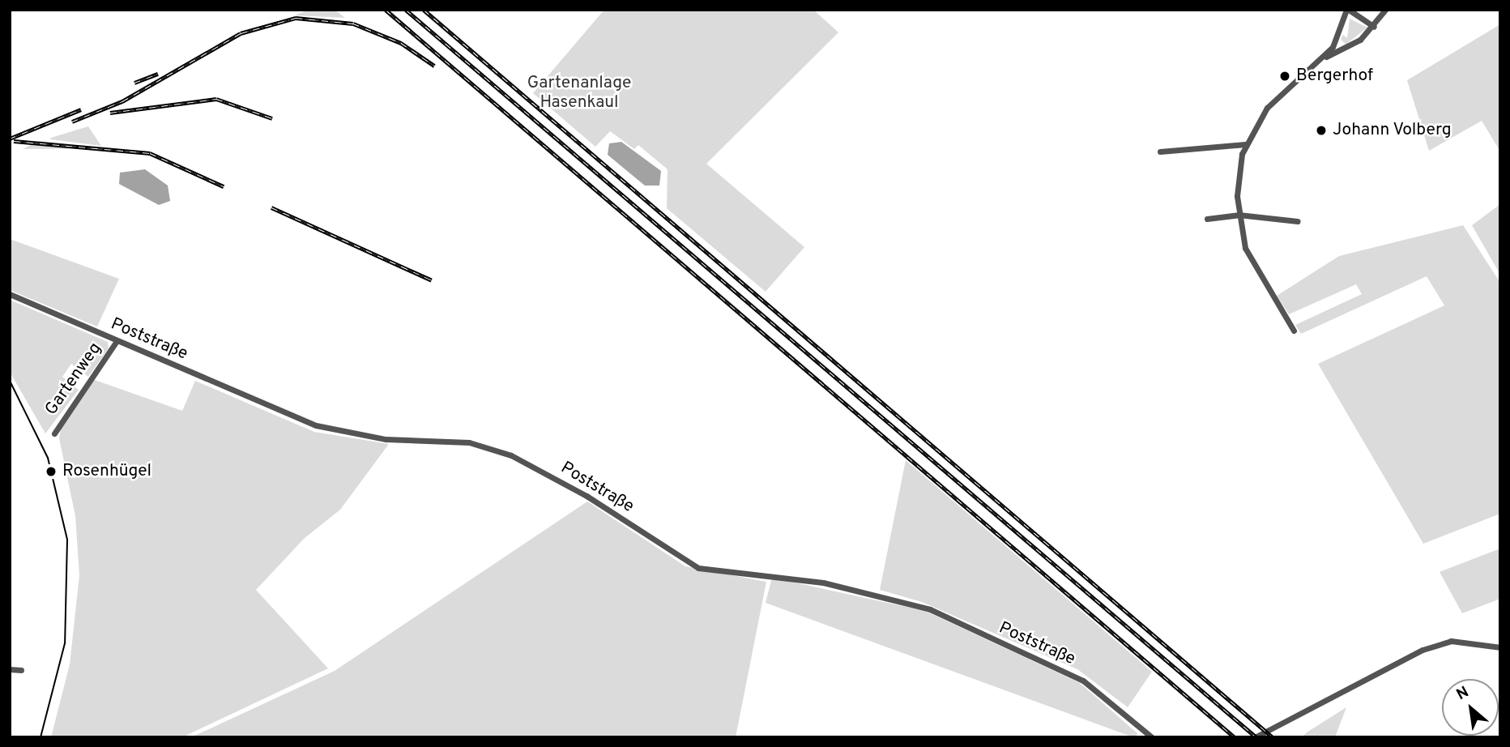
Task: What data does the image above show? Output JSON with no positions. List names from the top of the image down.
{
  "streets": {
    "street": ["Poststraße", "Gartenweg"]
  },
  "crossings": [
    ["Poststraße", "Gartenweg"]
  ],
  "parks": ["Gartenanlage Hasenkaul"],
  "places": ["Bergerhof", "Johann Volberg", "Rosenhügel"],
  "north": "top left"
}
